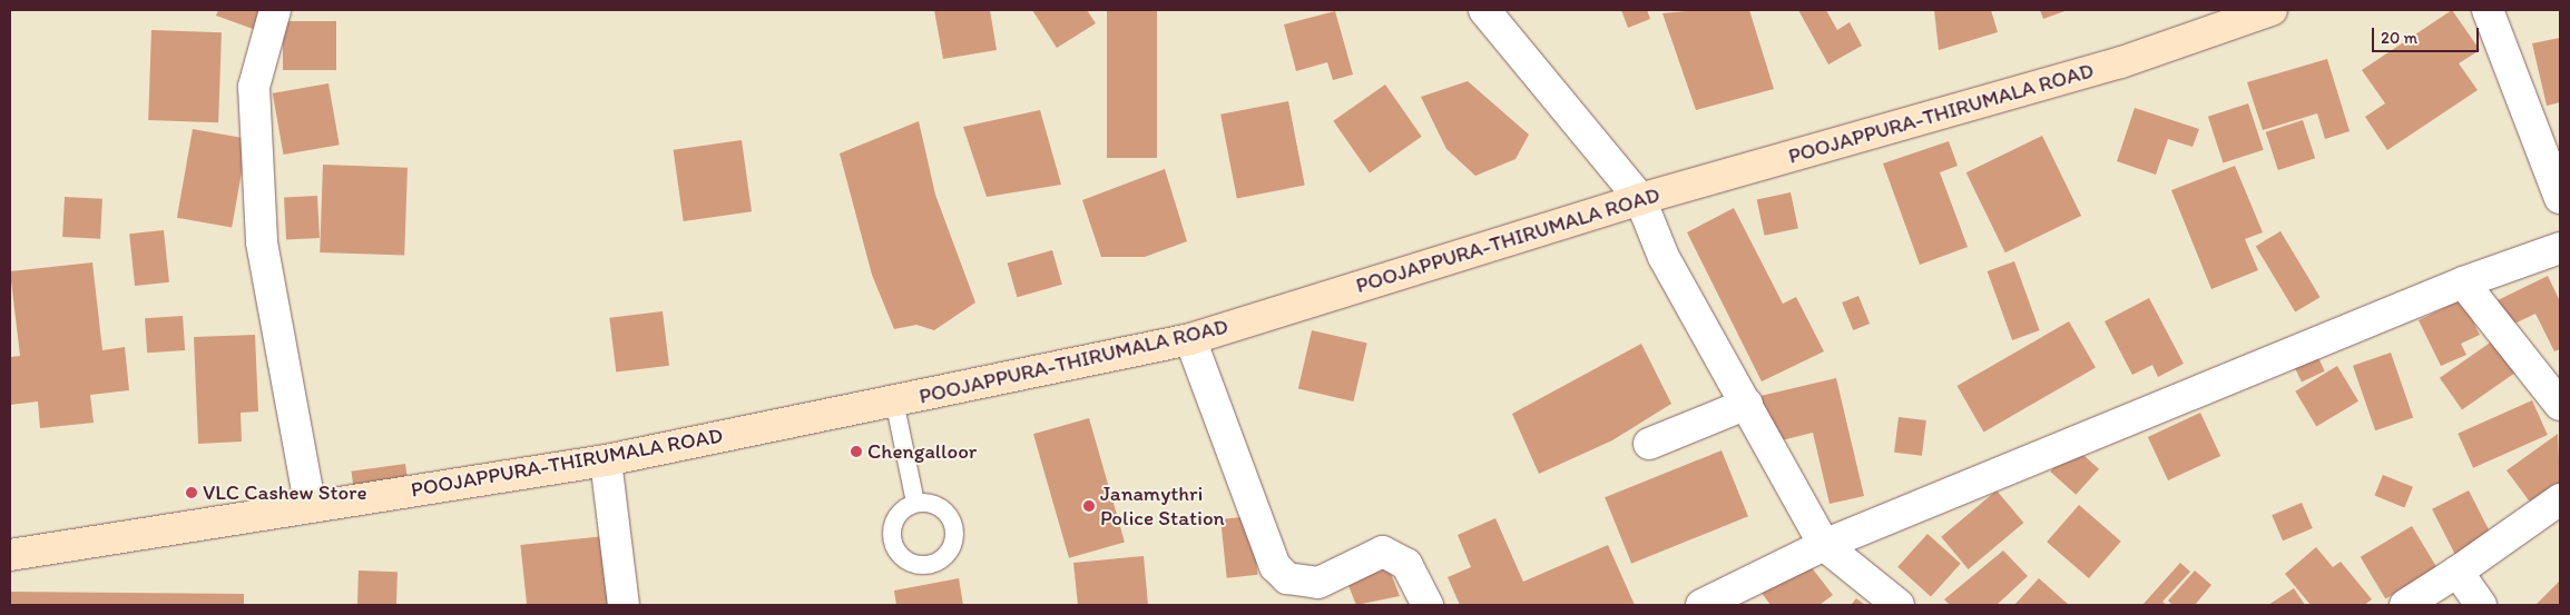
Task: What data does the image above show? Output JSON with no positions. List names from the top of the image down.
{
  "streets": {
    "main road": ["POOJAPPURA-THIRUMALA ROAD"]
  },
  "places": ["Chengalloor", "VLC Cashew Store", "Janamythri Police Station"],
  "scale_bar": "20 m"
}
